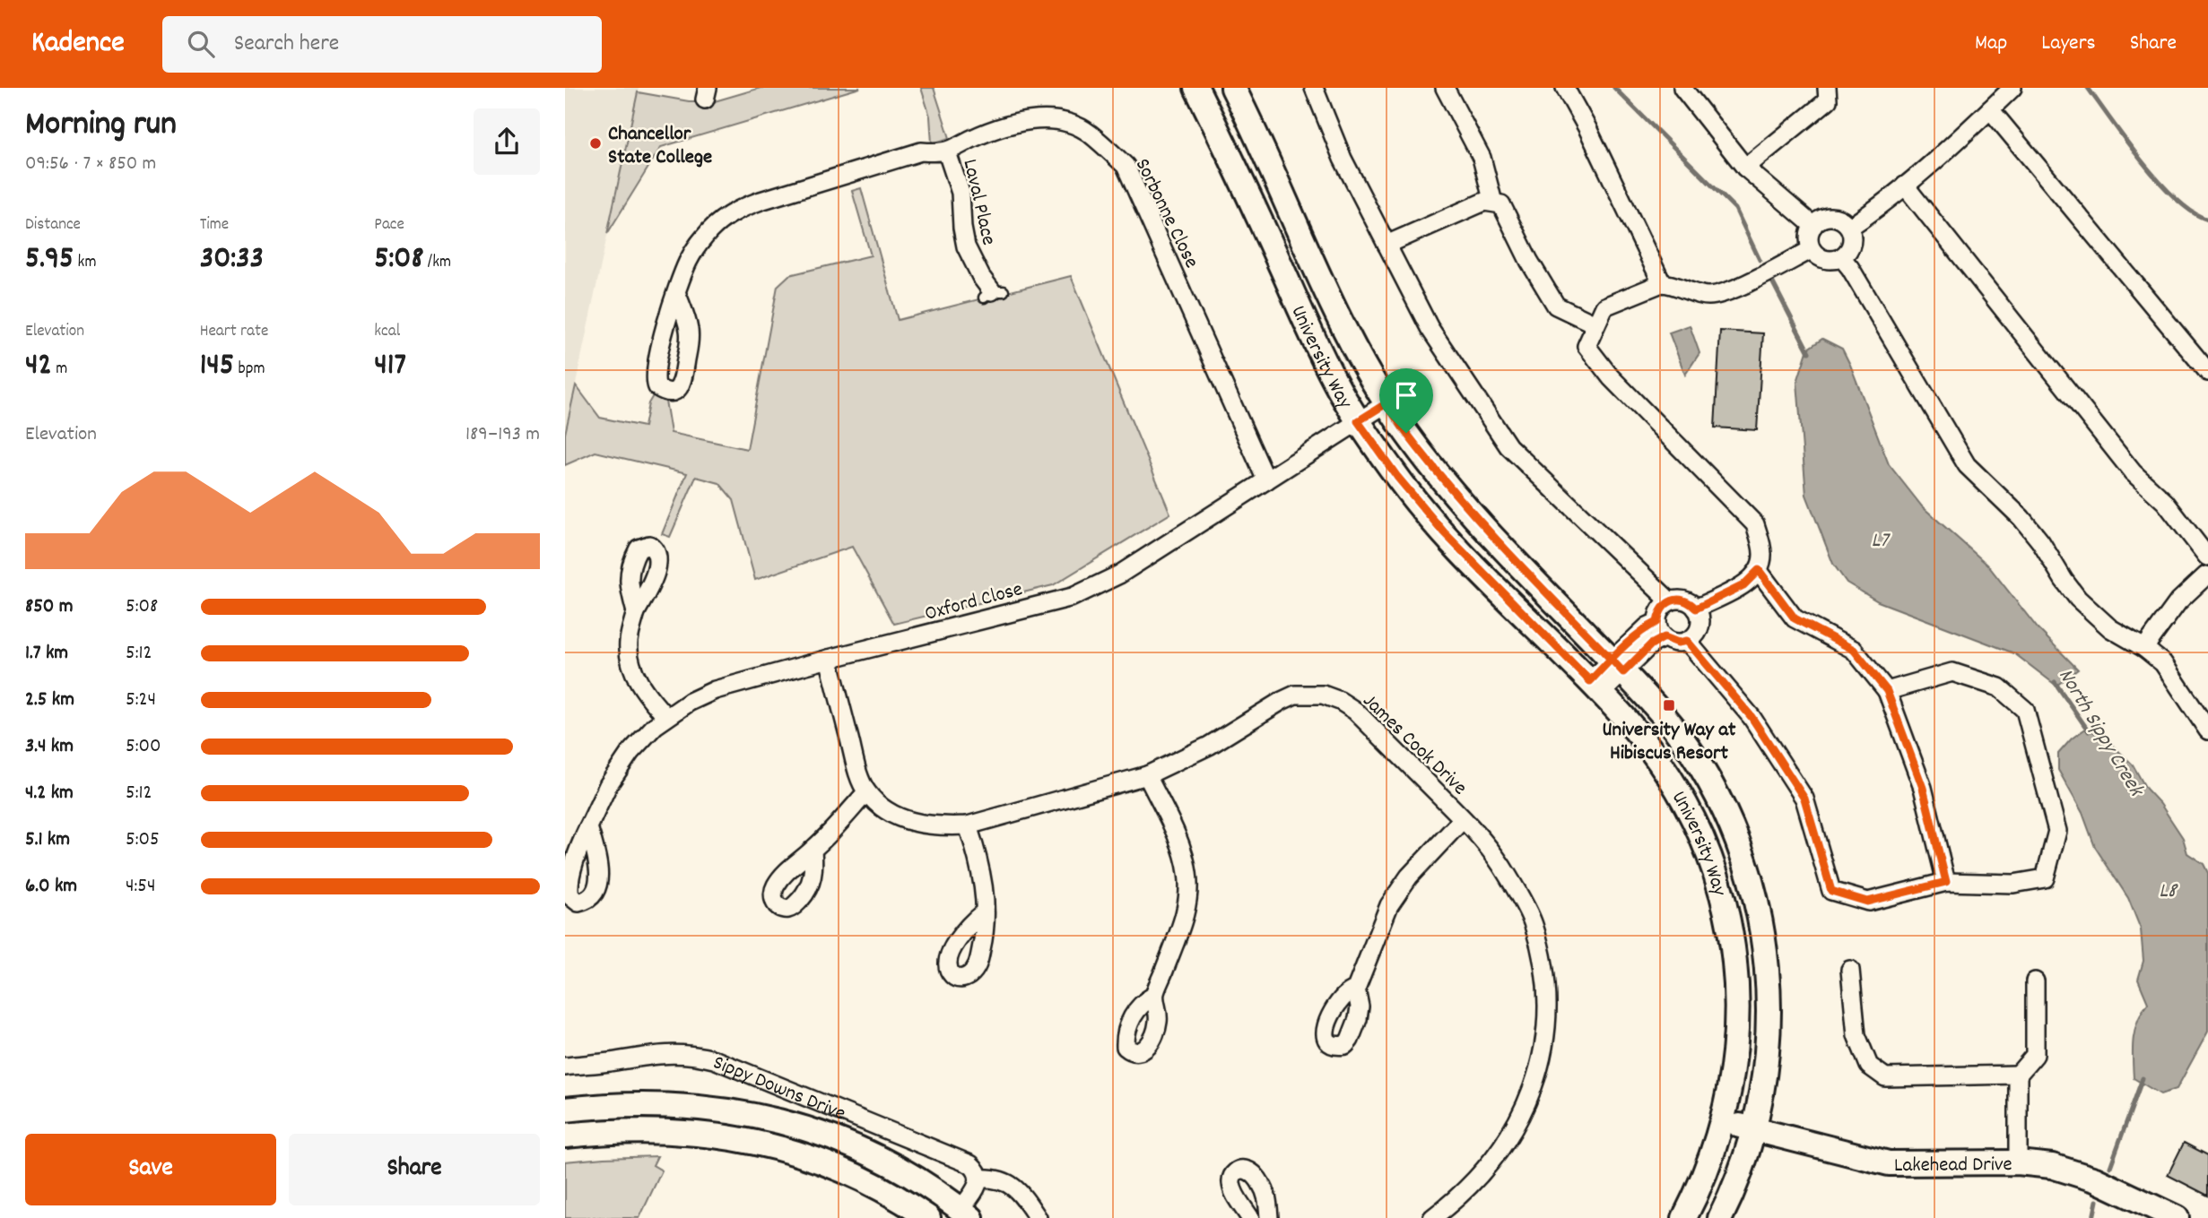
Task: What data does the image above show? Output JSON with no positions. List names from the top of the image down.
{
  "streets": {
    "main road": ["University Way", "Sippy Downs Drive", "Lakehead Drive"],
    "street": [
      "Laval Place",
      "Sorbonne Close",
      "Oxford Close",
      "James Cook Drive"
    ]
  },
  "crossings": [
    ["Laval Place", "Sorbonne Close"],
    ["Sorbonne Close", "Oxford Close"],
    ["University Way", "Oxford Close"],
    ["University Way", "Lakehead Drive"]
  ],
  "water": ["L7", "North Sippy Creek", "L8"],
  "places": {
    "other": ["Chancellor State College"],
    "transit": ["University Way at Hibiscus Resort"]
  },
  "page": {
    "header": "Kadence",
    "search": "Search here",
    "nav": ["Map", "Layers", "Share"],
    "heading": ["Morning run", "09:56 · 7 × 850 m"],
    "stats": [
      ["Distance", "5.95 km"],
      ["Time", "30:33"],
      ["Pace", "5:08 /km"],
      ["Elevation", "42 m"],
      ["Heart rate", "145 bpm"],
      ["kcal", "417"]
    ],
    "chart": ["Elevation", "189–193 m"],
    "list": [
      {
        "name": "850 m",
        "note": "5:08"
      },
      {
        "name": "1.7 km",
        "note": "5:12"
      },
      {
        "name": "2.5 km",
        "note": "5:24"
      },
      {
        "name": "3.4 km",
        "note": "5:00"
      },
      {
        "name": "4.2 km",
        "note": "5:12"
      },
      {
        "name": "5.1 km",
        "note": "5:05"
      },
      {
        "name": "6.0 km",
        "note": "4:54"
      }
    ],
    "buttons": ["Save", "Share"]
  }
}
